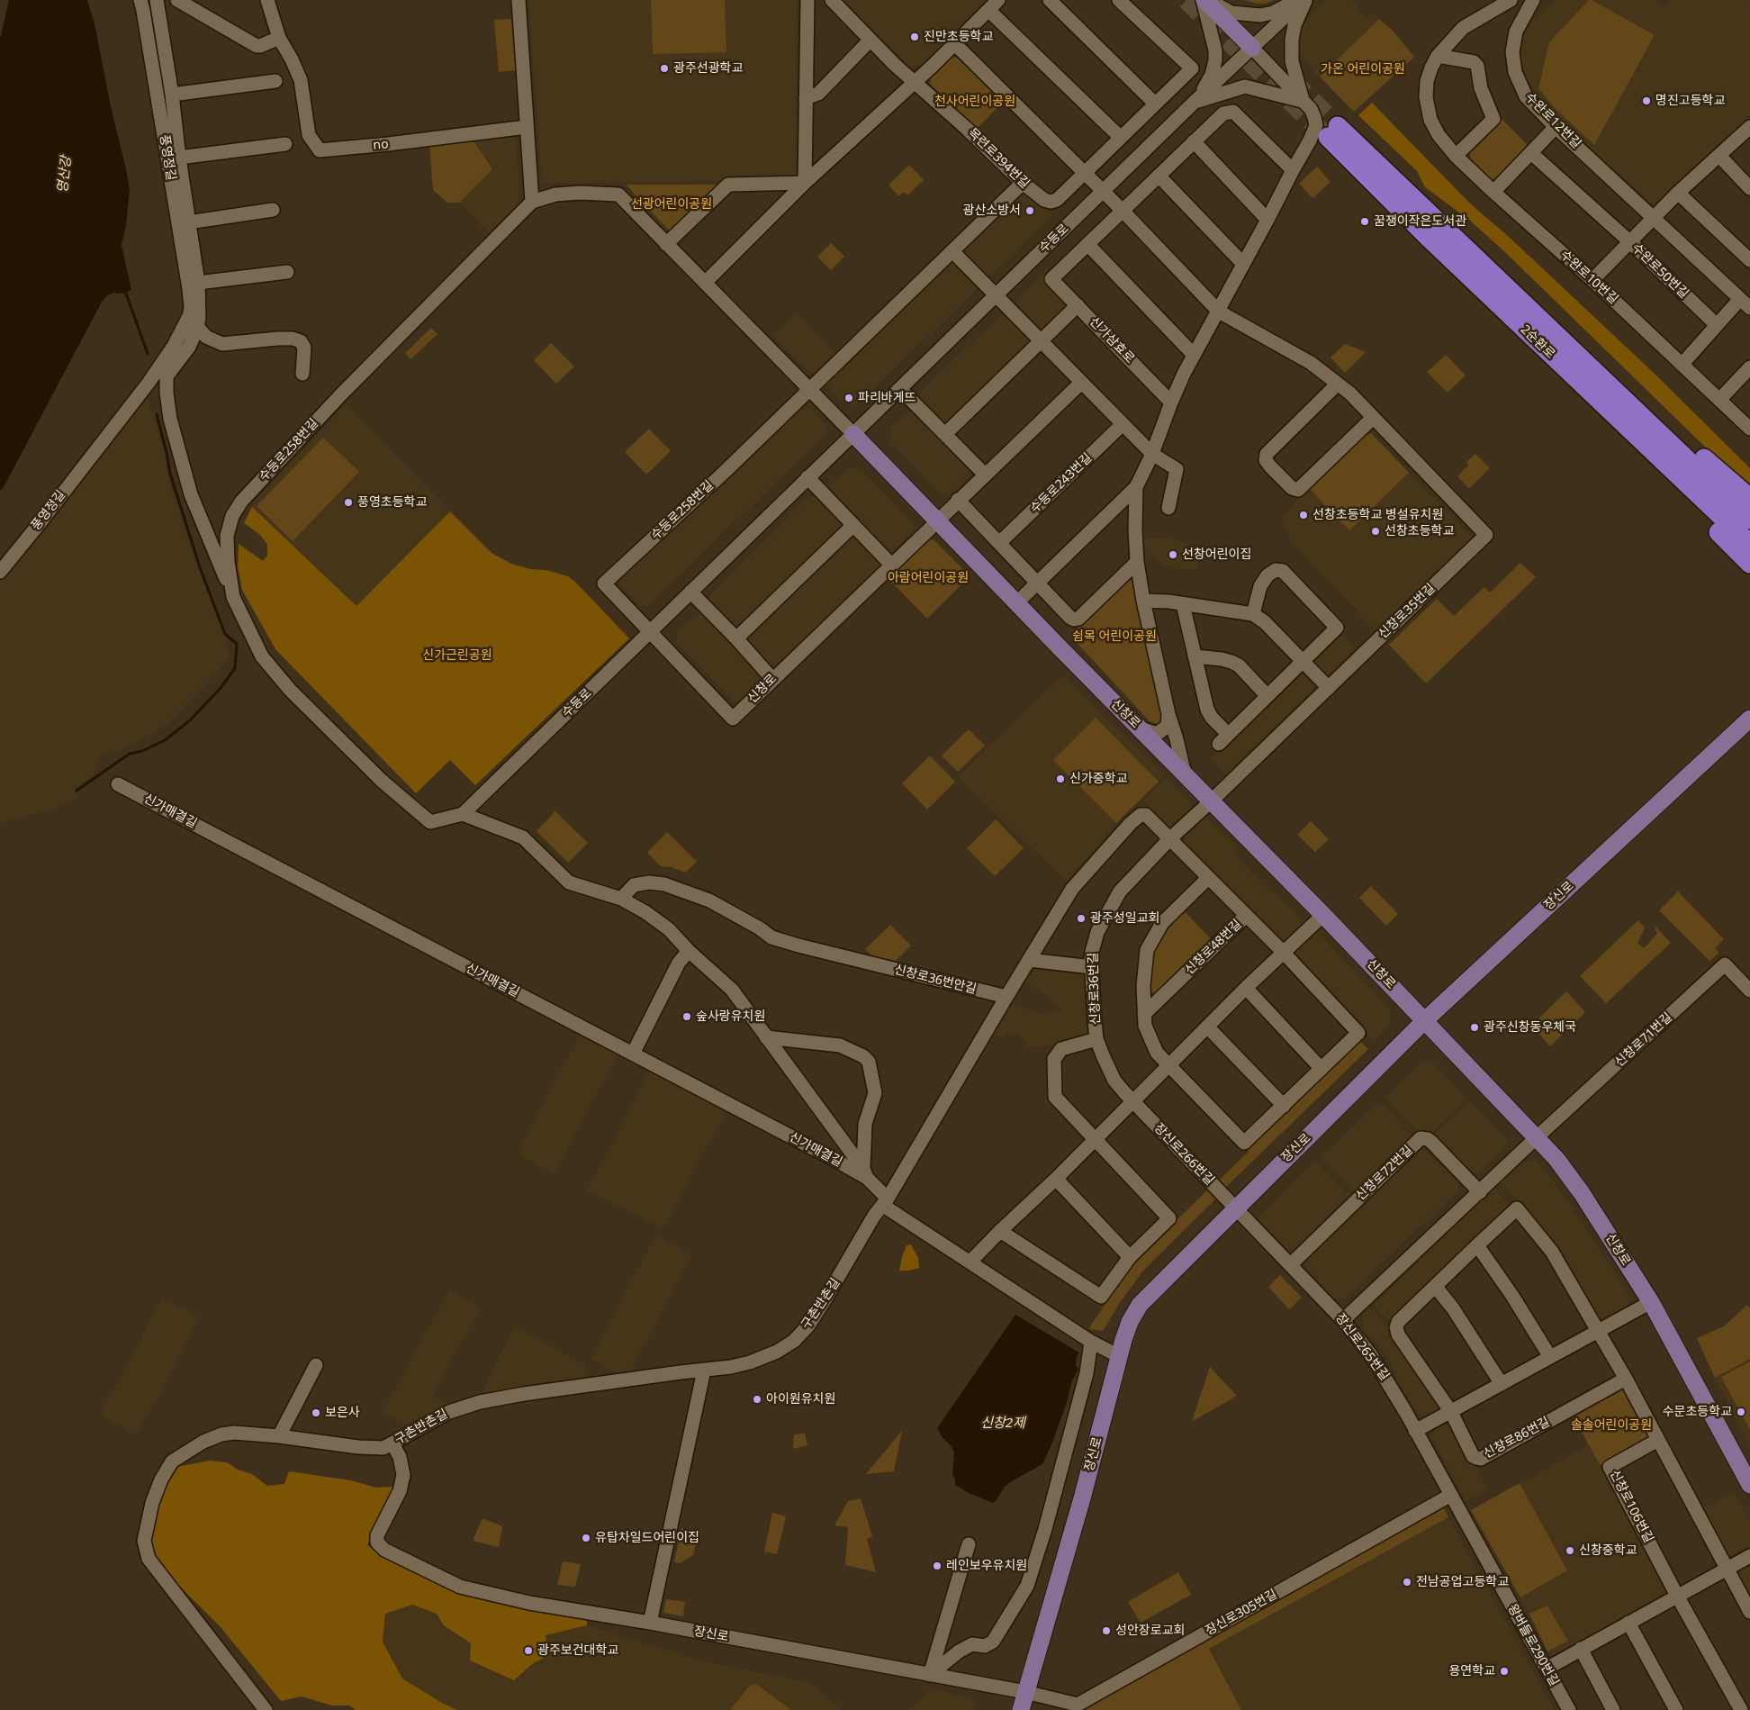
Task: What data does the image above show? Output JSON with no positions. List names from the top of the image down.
{
  "streets": {
    "highway": ["2순환로"],
    "main road": ["신창로", "장신로"],
    "street": [
      "수완로12번길",
      "no",
      "풍영정길",
      "목련로394번길",
      "수등로",
      "수완로50번길",
      "수완로10번길",
      "신가삼효로",
      "수등로258번길",
      "수등로243번길",
      "신창로35번길",
      "신가매결길",
      "신창로48번길",
      "신창로36번안길",
      "신창로36번길",
      "신창로71번길",
      "장신로266번길",
      "신창로72번길",
      "구촌반촌길",
      "장신로265번길",
      "신창로86번길",
      "신창로106번길",
      "장신로305번길",
      "왕버들로290번길"
    ]
  },
  "crossings": [
    ["수완로12번길", "수완로50번길"],
    ["풍영정길", "수등로258번길"],
    ["목련로394번길", "수등로258번길"],
    ["수등로", "수등로258번길"],
    ["수등로", "신창로"],
    ["수등로", "신가매결길"],
    ["수등로258번길", "신창로"],
    ["수등로258번길", "신가매결길"],
    ["신창로35번길", "신창로"],
    ["신창로35번길", "신창로36번길"],
    ["신창로", "장신로"],
    ["신창로", "신창로36번길"],
    ["신창로", "신창로71번길"],
    ["신가매결길", "장신로"],
    ["신가매결길", "신창로36번안길"],
    ["신가매결길", "구촌반촌길"],
    ["장신로", "장신로266번길"],
    ["장신로", "구촌반촌길"],
    ["장신로", "장신로265번길"],
    ["장신로", "장신로305번길"],
    ["신창로36번길", "장신로266번길"],
    ["장신로266번길", "장신로265번길"],
    ["신창로72번길", "장신로265번길"],
    ["장신로265번길", "장신로305번길"],
    ["장신로265번길", "왕버들로290번길"]
  ],
  "water": ["영산강", "신창2제"],
  "parks": [
    "가온 어린이공원",
    "천사어린이공원",
    "선광어린이공원",
    "아람어린이공원",
    "쉼목 어린이공원",
    "신가근린공원",
    "솔솔어린이공원"
  ],
  "places": [
    "진만초등학교",
    "광주선광학교",
    "명진고등학교",
    "광산소방서",
    "꿈쟁이작은도서관",
    "파리바게뜨",
    "풍영초등학교",
    "선창초등학교 병설유치원",
    "선창초등학교",
    "선창어린이집",
    "신가중학교",
    "광주성일교회",
    "숲사랑유치원",
    "광주신창동우체국",
    "아이원유치원",
    "수문초등학교",
    "보은사",
    "유탑차일드어린이집",
    "신창중학교",
    "레인보우유치원",
    "전남공업고등학교",
    "성안장로교회",
    "광주보건대학교",
    "용연학교"
  ]
}
